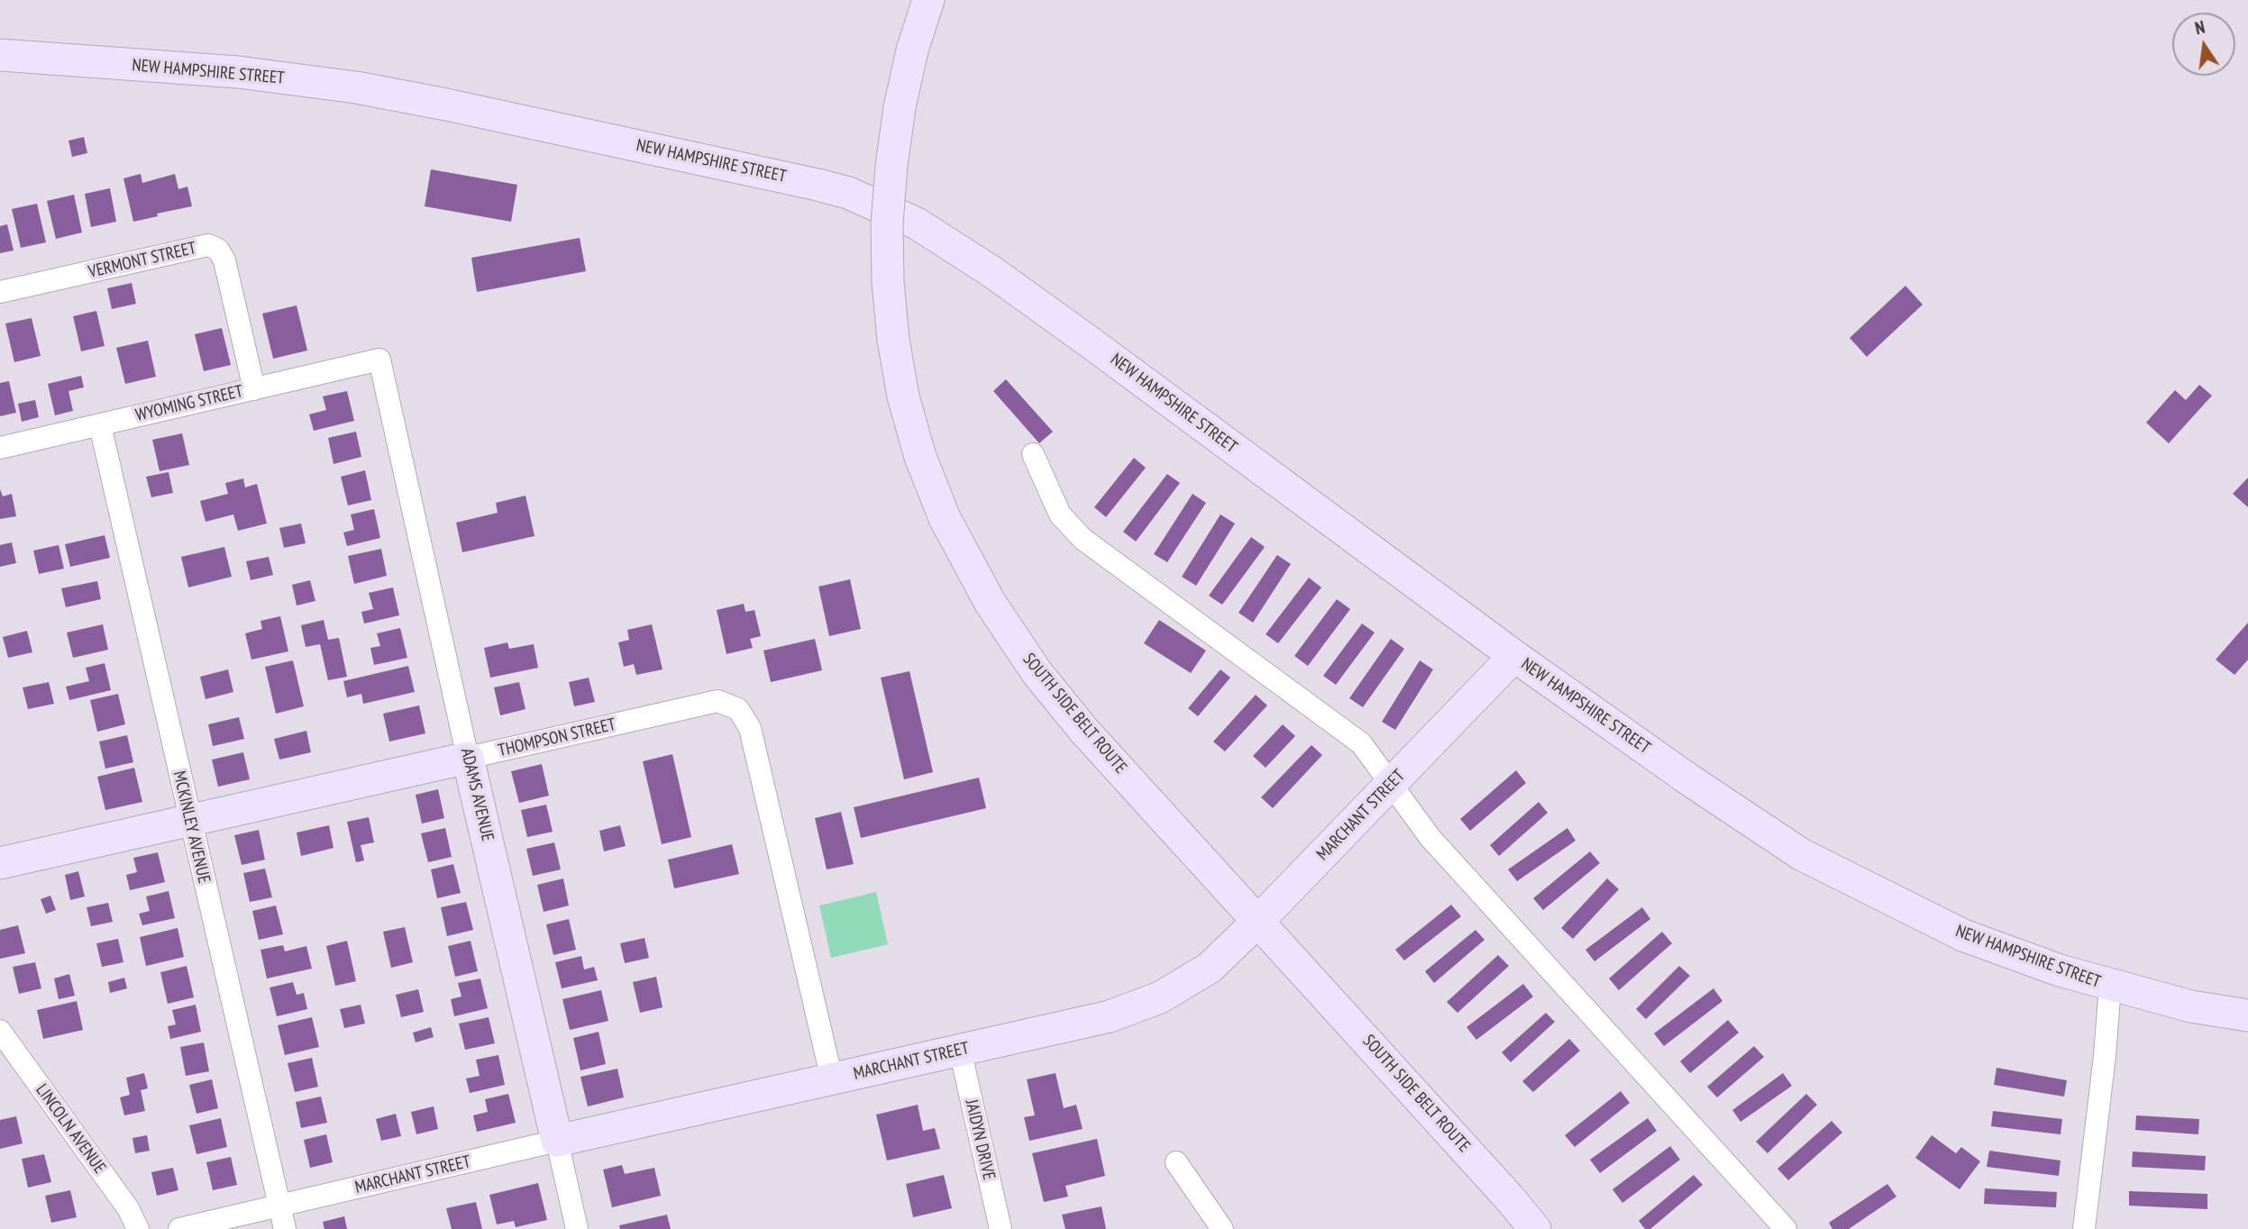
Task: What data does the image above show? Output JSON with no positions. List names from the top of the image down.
{
  "streets": {
    "street": [
      "NEW HAMPSHIRE STREET",
      "VERMONT STREET",
      "WYOMING STREET",
      "SOUTH SIDE BELT ROUTE",
      "THOMPSON STREET",
      "ADAMS AVENUE",
      "MARCHANT STREET",
      "MCKINLEY AVENUE",
      "LINCOLN AVENUE",
      "JAIDYN DRIVE"
    ]
  },
  "crossings": [
    ["NEW HAMPSHIRE STREET", "MARCHANT STREET"],
    ["VERMONT STREET", "WYOMING STREET"],
    ["WYOMING STREET", "ADAMS AVENUE"],
    ["WYOMING STREET", "MCKINLEY AVENUE"],
    ["SOUTH SIDE BELT ROUTE", "MARCHANT STREET"],
    ["THOMPSON STREET", "ADAMS AVENUE"],
    ["THOMPSON STREET", "MARCHANT STREET"],
    ["THOMPSON STREET", "MCKINLEY AVENUE"],
    ["ADAMS AVENUE", "MARCHANT STREET"],
    ["MARCHANT STREET", "MCKINLEY AVENUE"],
    ["MARCHANT STREET", "JAIDYN DRIVE"]
  ],
  "north": "top"
}
